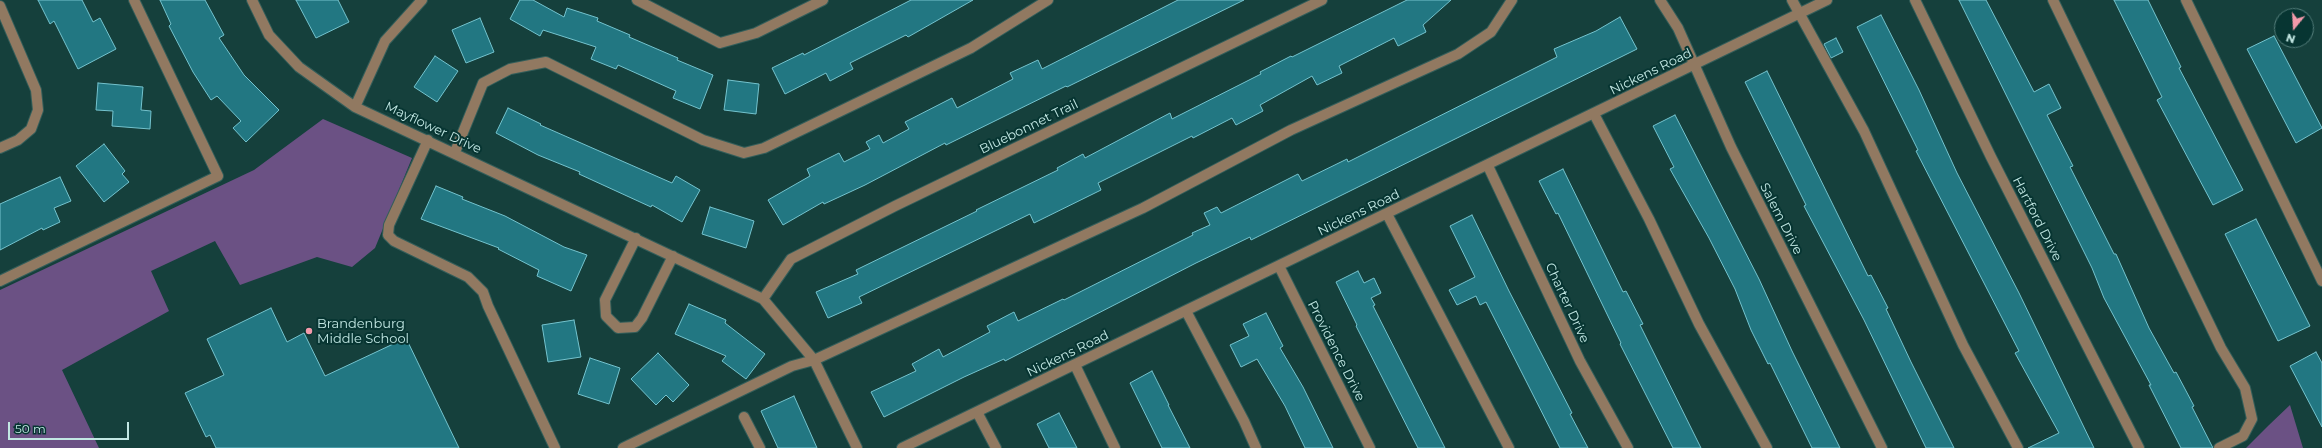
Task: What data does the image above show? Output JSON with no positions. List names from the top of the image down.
{
  "streets": {
    "street": [
      "Nickens Road",
      "Bluebonnet Trail",
      "Mayflower Drive",
      "Salem Drive",
      "Hartford Drive",
      "Charter Drive",
      "Providence Drive"
    ]
  },
  "crossings": [
    ["Nickens Road", "Salem Drive"],
    ["Nickens Road", "Charter Drive"],
    ["Nickens Road", "Providence Drive"],
    ["Bluebonnet Trail", "Mayflower Drive"]
  ],
  "places": ["Brandenburg Middle School"],
  "scale_bar": "50 m",
  "north": "bottom"
}
